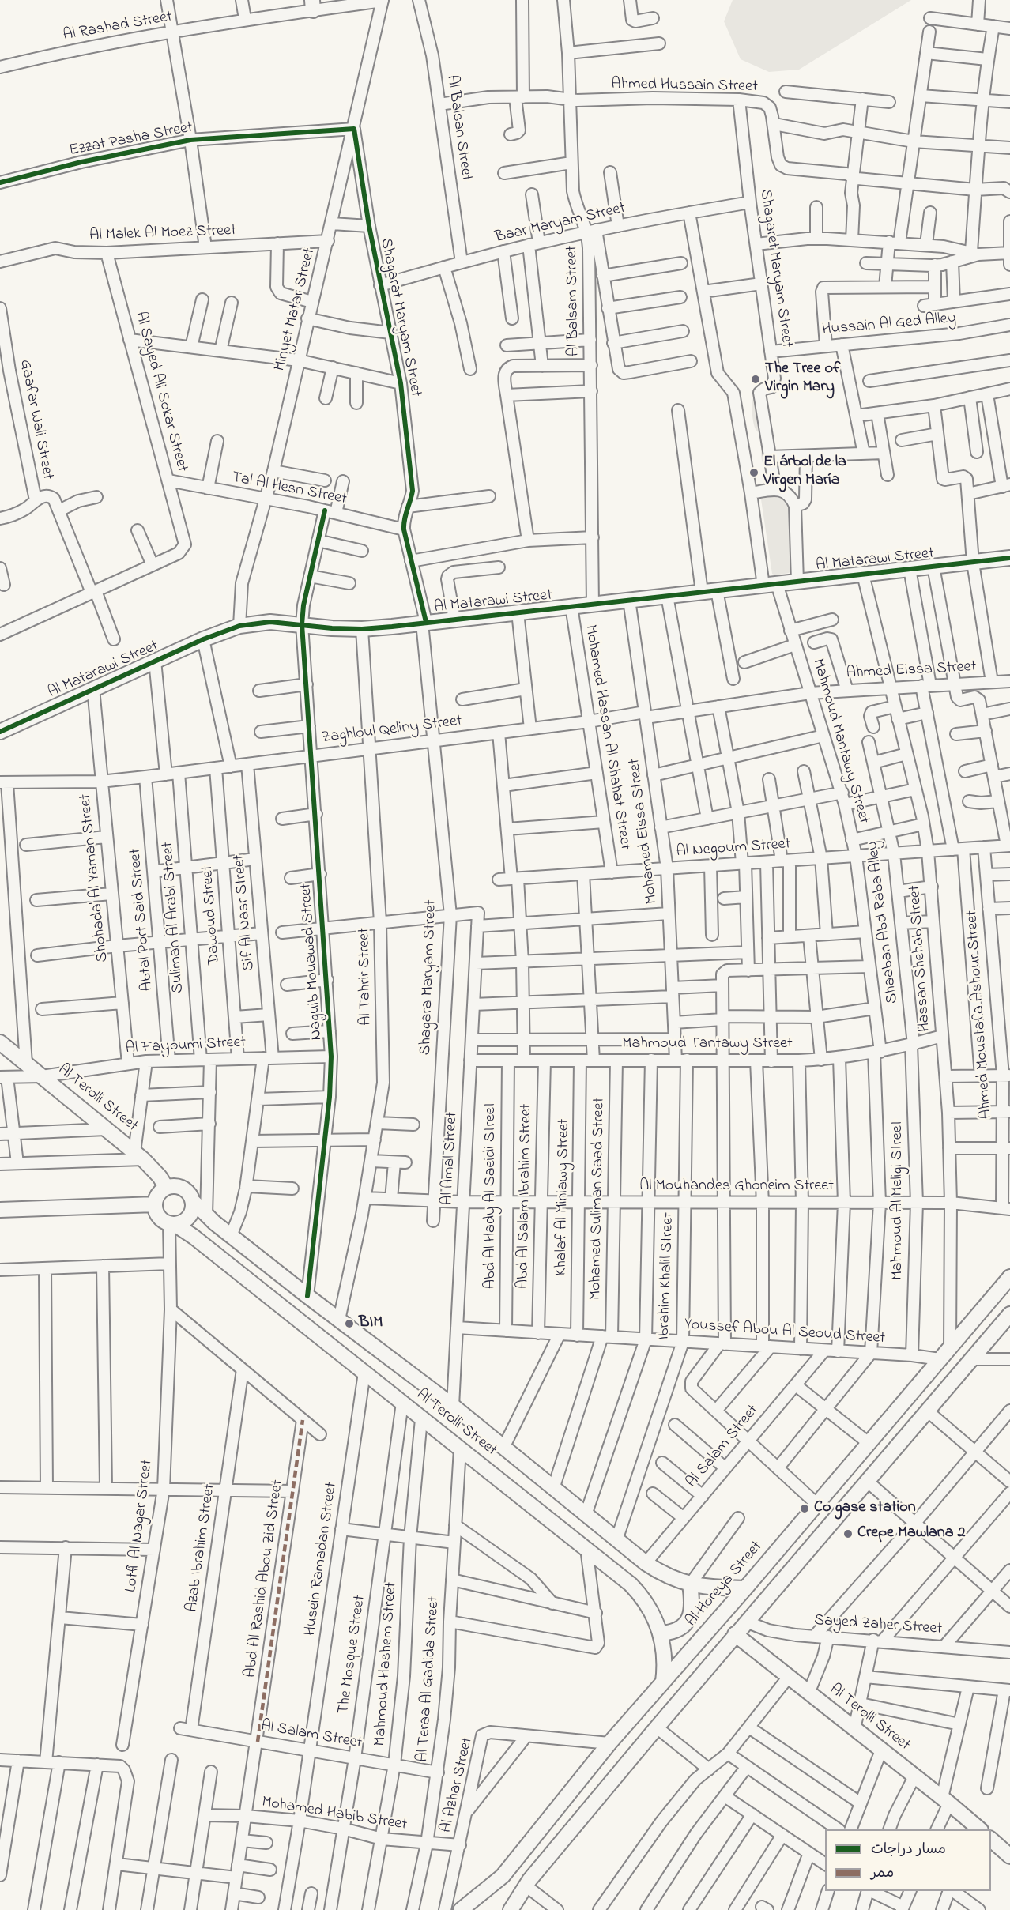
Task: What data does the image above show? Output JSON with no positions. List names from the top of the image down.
{
  "streets": {
    "street": [
      "Al Rashad Street",
      "Ahmed Hussain Street",
      "Al Balsan Street",
      "Ezzat Pasha Street",
      "Baar Maryam Street",
      "Al Malek Al Moez Street",
      "Shagaret Maryam Street",
      "Al Balsam Street",
      "Minyet Matar Street",
      "Shagarat Maryam Street",
      "Hussain Al Ged Alley",
      "Al Sayed Ali Sokar Street",
      "Gaafar Wali Street",
      "Tal Al Hesn Street",
      "Al Matarawi Street",
      "Ahmed Eissa Street",
      "Zaghloul Qeliny Street",
      "Mohamed Hassan Al Shahat Street",
      "Mahmoud Mantawy Street",
      "Mohamed Eissa Street",
      "Al Negoum Street",
      "Shohada' Al Yaman Street",
      "Sif Al Nasr Street",
      "Dawoud Street",
      "Suliman Al Arabi Street",
      "Abtal Port Said Street",
      "Shaaban Abd Raba Alley",
      "Hassan Shehab Street",
      "Naguib Mouawad Street",
      "Al Tahrir Street",
      "Shagara Maryam Street",
      "Ahmed Moustafa Ashour Street",
      "Mahmoud Tantawy Street",
      "Al Fayoumi Street",
      "Al Terolli Street",
      "Al Amal Street",
      "Al Mouhandes Ghoneim Street",
      "Abd Al Hady Al Saeidi Street",
      "Abd Al Salam Ibrahim Street",
      "Khalaf Al Miniawy Street",
      "Mohamed Suliman Saad Street",
      "Mahmoud Al Meligi Street",
      "Ibrahim Khalil Street",
      "Youssef Abou Al Seoud Street",
      "Al Salam Street",
      "Lotfi Al Nagar Street",
      "Azab Ibrahim Street",
      "Husein Ramadan Street",
      "Abd Al Rashid Abou Zid Street",
      "Al Horeya Street",
      "Sayed Zaher Street",
      "The Mosque Street",
      "Mahmoud Hashem Street",
      "Al Teraa Al Gadida Street",
      "Al Azhar Street",
      "Mohamed Habib Street"
    ]
  },
  "crossings": [
    ["Al Rashad Street", "Minyet Matar Street"],
    ["Ahmed Hussain Street", "Al Balsan Street"],
    ["Ahmed Hussain Street", "Shagaret Maryam Street"],
    ["Ahmed Hussain Street", "Al Balsam Street"],
    ["Al Balsan Street", "Baar Maryam Street"],
    ["Ezzat Pasha Street", "Minyet Matar Street"],
    ["Ezzat Pasha Street", "Shagarat Maryam Street"],
    ["Baar Maryam Street", "Shagaret Maryam Street"],
    ["Baar Maryam Street", "Al Balsam Street"],
    ["Baar Maryam Street", "Shagarat Maryam Street"],
    ["Baar Maryam Street", "Mahmoud Mantawy Street"],
    ["Al Malek Al Moez Street", "Minyet Matar Street"],
    ["Al Malek Al Moez Street", "Al Sayed Ali Sokar Street"],
    ["Shagaret Maryam Street", "Hussain Al Ged Alley"],
    ["Al Balsam Street", "Al Matarawi Street"],
    ["Minyet Matar Street", "Shagarat Maryam Street"],
    ["Minyet Matar Street", "Tal Al Hesn Street"],
    ["Minyet Matar Street", "Al Matarawi Street"],
    ["Shagarat Maryam Street", "Tal Al Hesn Street"],
    ["Shagarat Maryam Street", "Al Matarawi Street"],
    ["Shagarat Maryam Street", "Shagara Maryam Street"],
    ["Al Sayed Ali Sokar Street", "Tal Al Hesn Street"],
    ["Tal Al Hesn Street", "Naguib Mouawad Street"],
    ["Al Matarawi Street", "Mohamed Hassan Al Shahat Street"],
    ["Al Matarawi Street", "Mahmoud Mantawy Street"],
    ["Al Matarawi Street", "Mohamed Eissa Street"],
    ["Al Matarawi Street", "Shohada' Al Yaman Street"],
    ["Al Matarawi Street", "Hassan Shehab Street"],
    ["Al Matarawi Street", "Naguib Mouawad Street"],
    ["Al Matarawi Street", "Al Tahrir Street"],
    ["Al Matarawi Street", "Shagara Maryam Street"],
    ["Ahmed Eissa Street", "Zaghloul Qeliny Street"],
    ["Ahmed Eissa Street", "Mahmoud Mantawy Street"],
    ["Ahmed Eissa Street", "Mohamed Eissa Street"],
    ["Ahmed Eissa Street", "Hassan Shehab Street"],
    ["Zaghloul Qeliny Street", "Mohamed Hassan Al Shahat Street"],
    ["Zaghloul Qeliny Street", "Mohamed Eissa Street"],
    ["Zaghloul Qeliny Street", "Shohada' Al Yaman Street"],
    ["Zaghloul Qeliny Street", "Sif Al Nasr Street"],
    ["Zaghloul Qeliny Street", "Dawoud Street"],
    ["Zaghloul Qeliny Street", "Suliman Al Arabi Street"],
    ["Zaghloul Qeliny Street", "Abtal Port Said Street"],
    ["Zaghloul Qeliny Street", "Naguib Mouawad Street"],
    ["Zaghloul Qeliny Street", "Al Tahrir Street"],
    ["Zaghloul Qeliny Street", "Shagara Maryam Street"],
    ["Mohamed Hassan Al Shahat Street", "Al Negoum Street"],
    ["Mahmoud Mantawy Street", "Al Negoum Street"],
    ["Mahmoud Mantawy Street", "Mahmoud Tantawy Street"],
    ["Mahmoud Mantawy Street", "Al Mouhandes Ghoneim Street"],
    ["Mahmoud Mantawy Street", "Youssef Abou Al Seoud Street"],
    ["Mohamed Eissa Street", "Al Negoum Street"],
    ["Mohamed Eissa Street", "Mahmoud Tantawy Street"],
    ["Mohamed Eissa Street", "Ibrahim Khalil Street"],
    ["Al Negoum Street", "Shaaban Abd Raba Alley"],
    ["Al Negoum Street", "Hassan Shehab Street"],
    ["Al Negoum Street", "Ahmed Moustafa Ashour Street"],
    ["Shohada' Al Yaman Street", "Al Fayoumi Street"],
    ["Sif Al Nasr Street", "Al Fayoumi Street"],
    ["Sif Al Nasr Street", "Al Terolli Street"],
    ["Dawoud Street", "Al Fayoumi Street"],
    ["Suliman Al Arabi Street", "Al Fayoumi Street"],
    ["Abtal Port Said Street", "Al Fayoumi Street"],
    ["Shaaban Abd Raba Alley", "Mahmoud Tantawy Street"],
    ["Shaaban Abd Raba Alley", "Mahmoud Al Meligi Street"],
    ["Hassan Shehab Street", "Mahmoud Tantawy Street"],
    ["Hassan Shehab Street", "Al Mouhandes Ghoneim Street"],
    ["Hassan Shehab Street", "Al Horeya Street"],
    ["Naguib Mouawad Street", "Al Fayoumi Street"],
    ["Naguib Mouawad Street", "Al Terolli Street"],
    ["Al Tahrir Street", "Al Terolli Street"],
    ["Al Tahrir Street", "Al Mouhandes Ghoneim Street"],
    ["Shagara Maryam Street", "Al Amal Street"],
    ["Shagara Maryam Street", "Al Mouhandes Ghoneim Street"],
    ["Ahmed Moustafa Ashour Street", "Al Mouhandes Ghoneim Street"],
    ["Mahmoud Tantawy Street", "Al Amal Street"],
    ["Mahmoud Tantawy Street", "Abd Al Hady Al Saeidi Street"],
    ["Mahmoud Tantawy Street", "Abd Al Salam Ibrahim Street"],
    ["Mahmoud Tantawy Street", "Khalaf Al Miniawy Street"],
    ["Mahmoud Tantawy Street", "Mohamed Suliman Saad Street"],
    ["Mahmoud Tantawy Street", "Mahmoud Al Meligi Street"],
    ["Mahmoud Tantawy Street", "Ibrahim Khalil Street"],
    ["Al Fayoumi Street", "Al Terolli Street"],
    ["Al Terolli Street", "Al Amal Street"],
    ["Al Terolli Street", "Mohamed Suliman Saad Street"],
    ["Al Terolli Street", "Ibrahim Khalil Street"],
    ["Al Terolli Street", "Al Salam Street"],
    ["Al Terolli Street", "Lotfi Al Nagar Street"],
    ["Al Terolli Street", "Husein Ramadan Street"],
    ["Al Terolli Street", "Al Horeya Street"],
    ["Al Terolli Street", "The Mosque Street"],
    ["Al Terolli Street", "Mahmoud Hashem Street"],
    ["Al Terolli Street", "Al Teraa Al Gadida Street"],
    ["Al Amal Street", "Al Mouhandes Ghoneim Street"],
    ["Al Amal Street", "Youssef Abou Al Seoud Street"],
    ["Al Mouhandes Ghoneim Street", "Abd Al Hady Al Saeidi Street"],
    ["Al Mouhandes Ghoneim Street", "Abd Al Salam Ibrahim Street"],
    ["Al Mouhandes Ghoneim Street", "Khalaf Al Miniawy Street"],
    ["Al Mouhandes Ghoneim Street", "Mohamed Suliman Saad Street"],
    ["Al Mouhandes Ghoneim Street", "Mahmoud Al Meligi Street"],
    ["Al Mouhandes Ghoneim Street", "Ibrahim Khalil Street"],
    ["Abd Al Hady Al Saeidi Street", "Youssef Abou Al Seoud Street"],
    ["Abd Al Salam Ibrahim Street", "Youssef Abou Al Seoud Street"],
    ["Khalaf Al Miniawy Street", "Youssef Abou Al Seoud Street"],
    ["Mohamed Suliman Saad Street", "Youssef Abou Al Seoud Street"],
    ["Mahmoud Al Meligi Street", "Youssef Abou Al Seoud Street"],
    ["Ibrahim Khalil Street", "Youssef Abou Al Seoud Street"],
    ["Youssef Abou Al Seoud Street", "Al Salam Street"],
    ["Youssef Abou Al Seoud Street", "Al Horeya Street"],
    ["Al Salam Street", "Azab Ibrahim Street"],
    ["Al Salam Street", "Husein Ramadan Street"],
    ["Al Salam Street", "Abd Al Rashid Abou Zid Street"],
    ["Al Salam Street", "The Mosque Street"],
    ["Al Salam Street", "Mahmoud Hashem Street"],
    ["Al Salam Street", "Al Teraa Al Gadida Street"],
    ["Husein Ramadan Street", "Mohamed Habib Street"],
    ["Abd Al Rashid Abou Zid Street", "Mohamed Habib Street"],
    ["Al Horeya Street", "Al Azhar Street"],
    ["The Mosque Street", "Mohamed Habib Street"],
    ["Mahmoud Hashem Street", "Mohamed Habib Street"],
    ["Al Teraa Al Gadida Street", "Mohamed Habib Street"],
    ["Al Azhar Street", "Mohamed Habib Street"]
  ],
  "places": [
    "The Tree of Virgin Mary",
    "El árbol de la Virgen María",
    "BIM",
    "Co gase station",
    "Crepe Mawlana 2"
  ],
  "legend": ["مسار دراجات", "ممر"]
}
